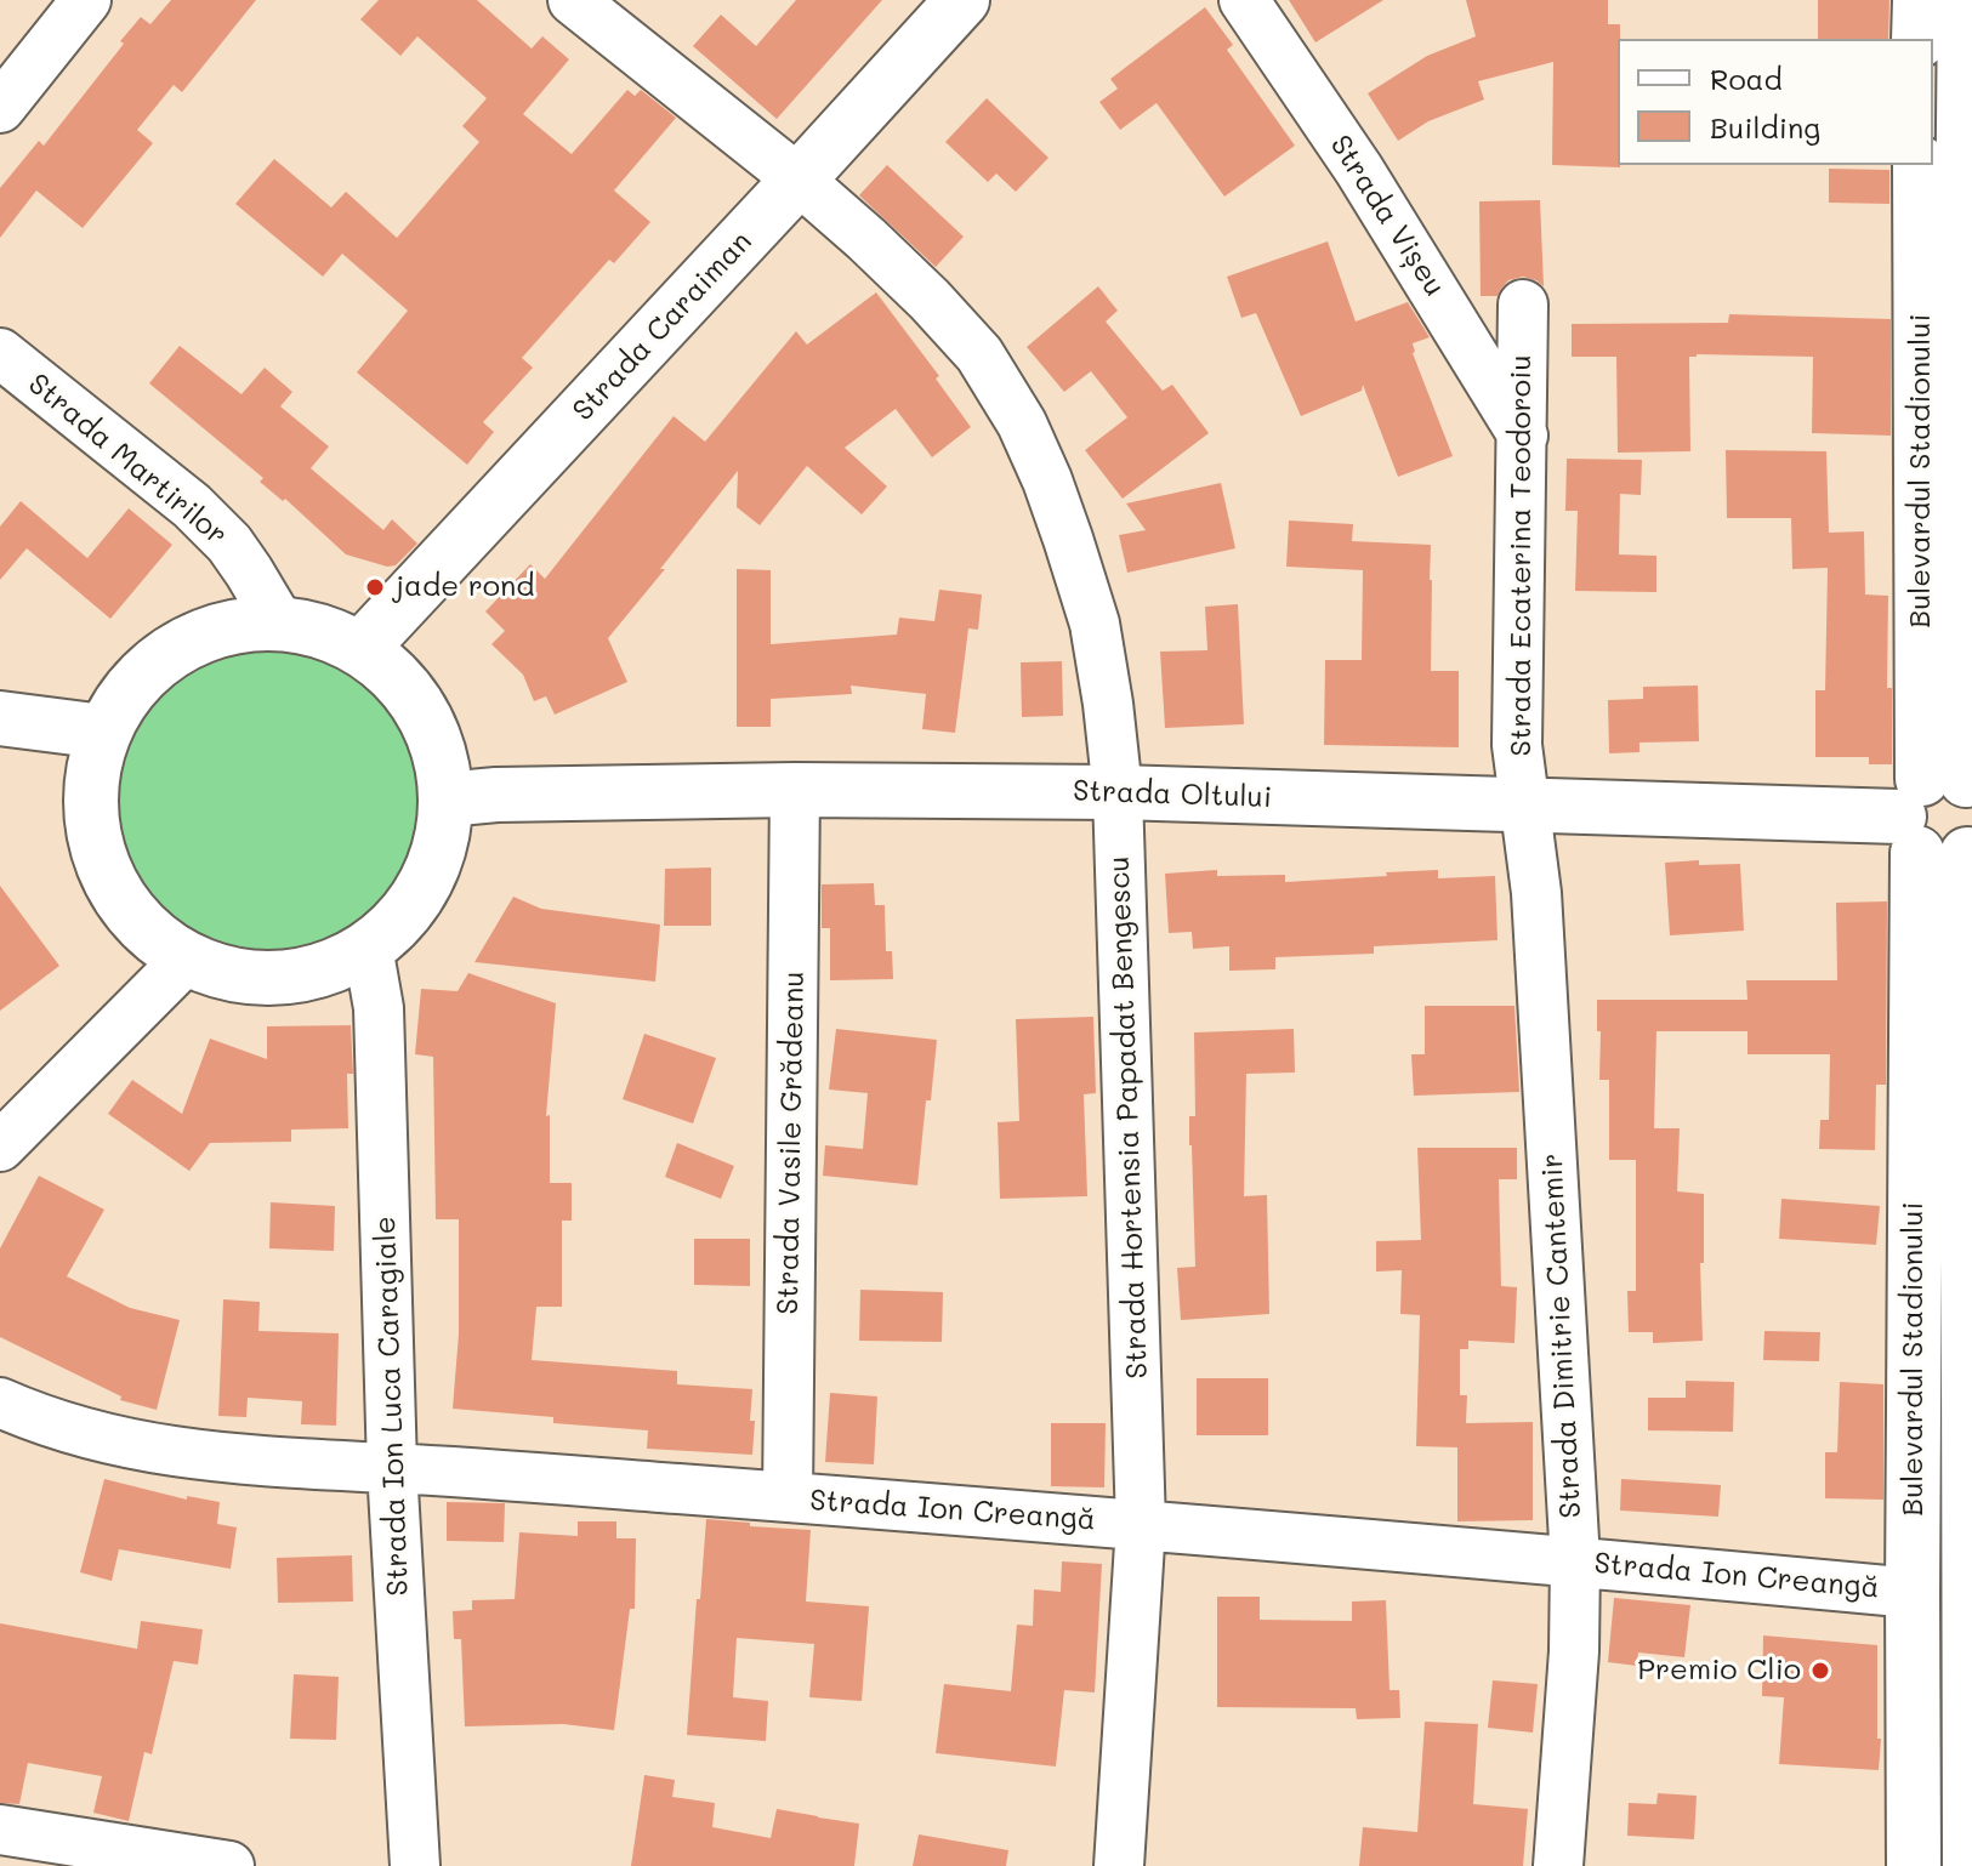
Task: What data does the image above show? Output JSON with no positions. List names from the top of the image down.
{
  "streets": {
    "main road": ["Strada Caraiman", "Bulevardul Stadionului", "Strada Oltului"],
    "street": [
      "Strada Vișeu",
      "Strada Martirilor",
      "Strada Ecaterina Teodoroiu",
      "Strada Hortensia Papadat Bengescu",
      "Strada Vasile Grădeanu",
      "Strada Dimitrie Cantemir",
      "Strada Ion Luca Caragiale",
      "Strada Ion Creangă"
    ]
  },
  "crossings": [
    ["Strada Vișeu", "Strada Ecaterina Teodoroiu"],
    ["Strada Caraiman", "Strada Hortensia Papadat Bengescu"],
    ["Bulevardul Stadionului", "Strada Oltului"],
    ["Bulevardul Stadionului", "Strada Ion Creangă"],
    ["Strada Ecaterina Teodoroiu", "Strada Oltului"],
    ["Strada Ecaterina Teodoroiu", "Strada Dimitrie Cantemir"],
    ["Strada Oltului", "Strada Hortensia Papadat Bengescu"],
    ["Strada Oltului", "Strada Vasile Grădeanu"],
    ["Strada Oltului", "Strada Dimitrie Cantemir"],
    ["Strada Hortensia Papadat Bengescu", "Strada Ion Creangă"],
    ["Strada Vasile Grădeanu", "Strada Ion Creangă"],
    ["Strada Dimitrie Cantemir", "Strada Ion Creangă"],
    ["Strada Ion Luca Caragiale", "Strada Ion Creangă"]
  ],
  "places": ["jade rond", "Premio Clio"],
  "legend": ["Road", "Building"]
}
